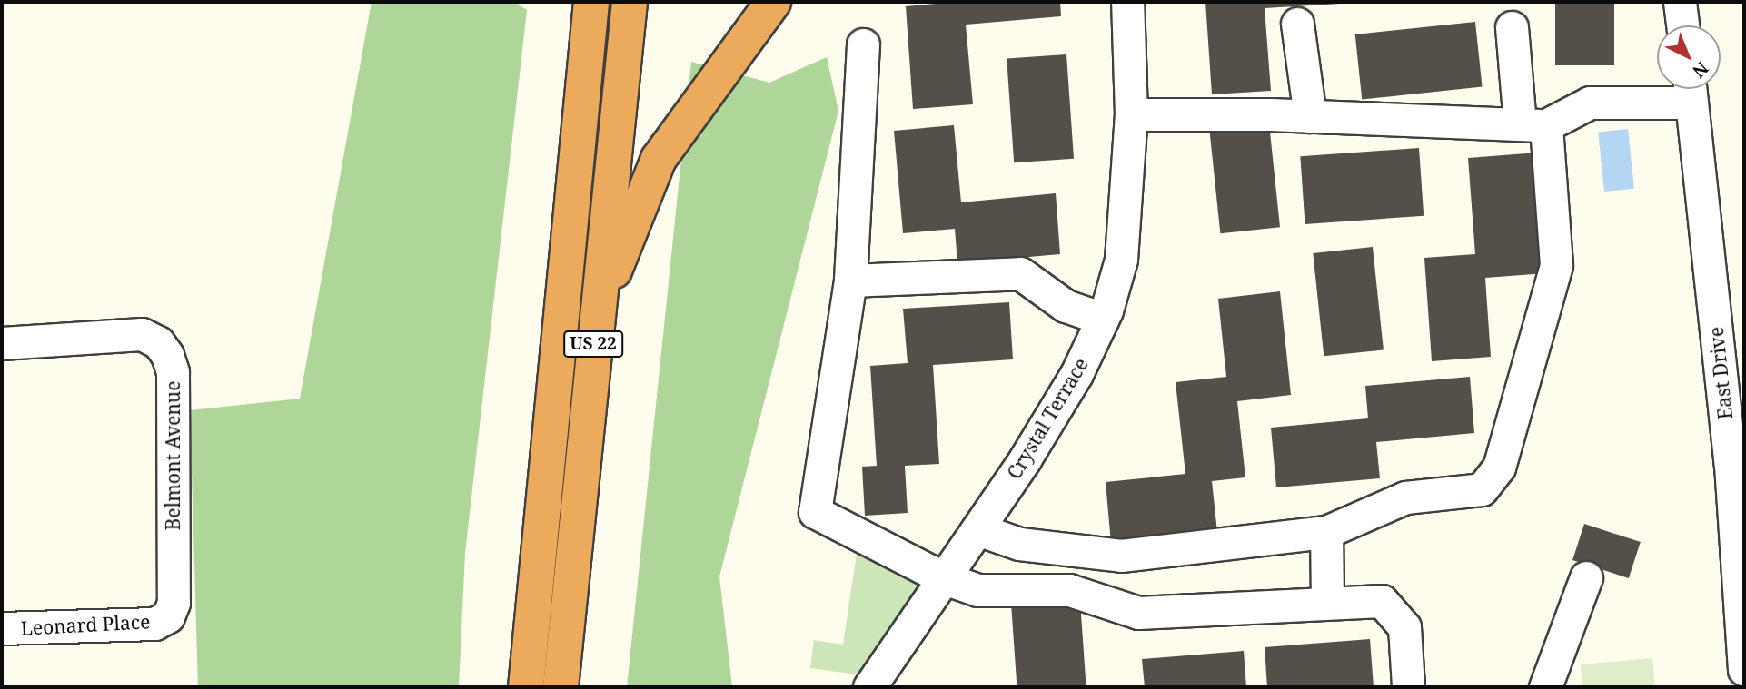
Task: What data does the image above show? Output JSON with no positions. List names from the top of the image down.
{
  "streets": {
    "highway": ["US 22"],
    "street": [
      "East Drive",
      "Crystal Terrace",
      "Belmont Avenue",
      "Leonard Place"
    ]
  },
  "crossings": [
    ["Belmont Avenue", "Leonard Place"]
  ],
  "north": "bottom right"
}
